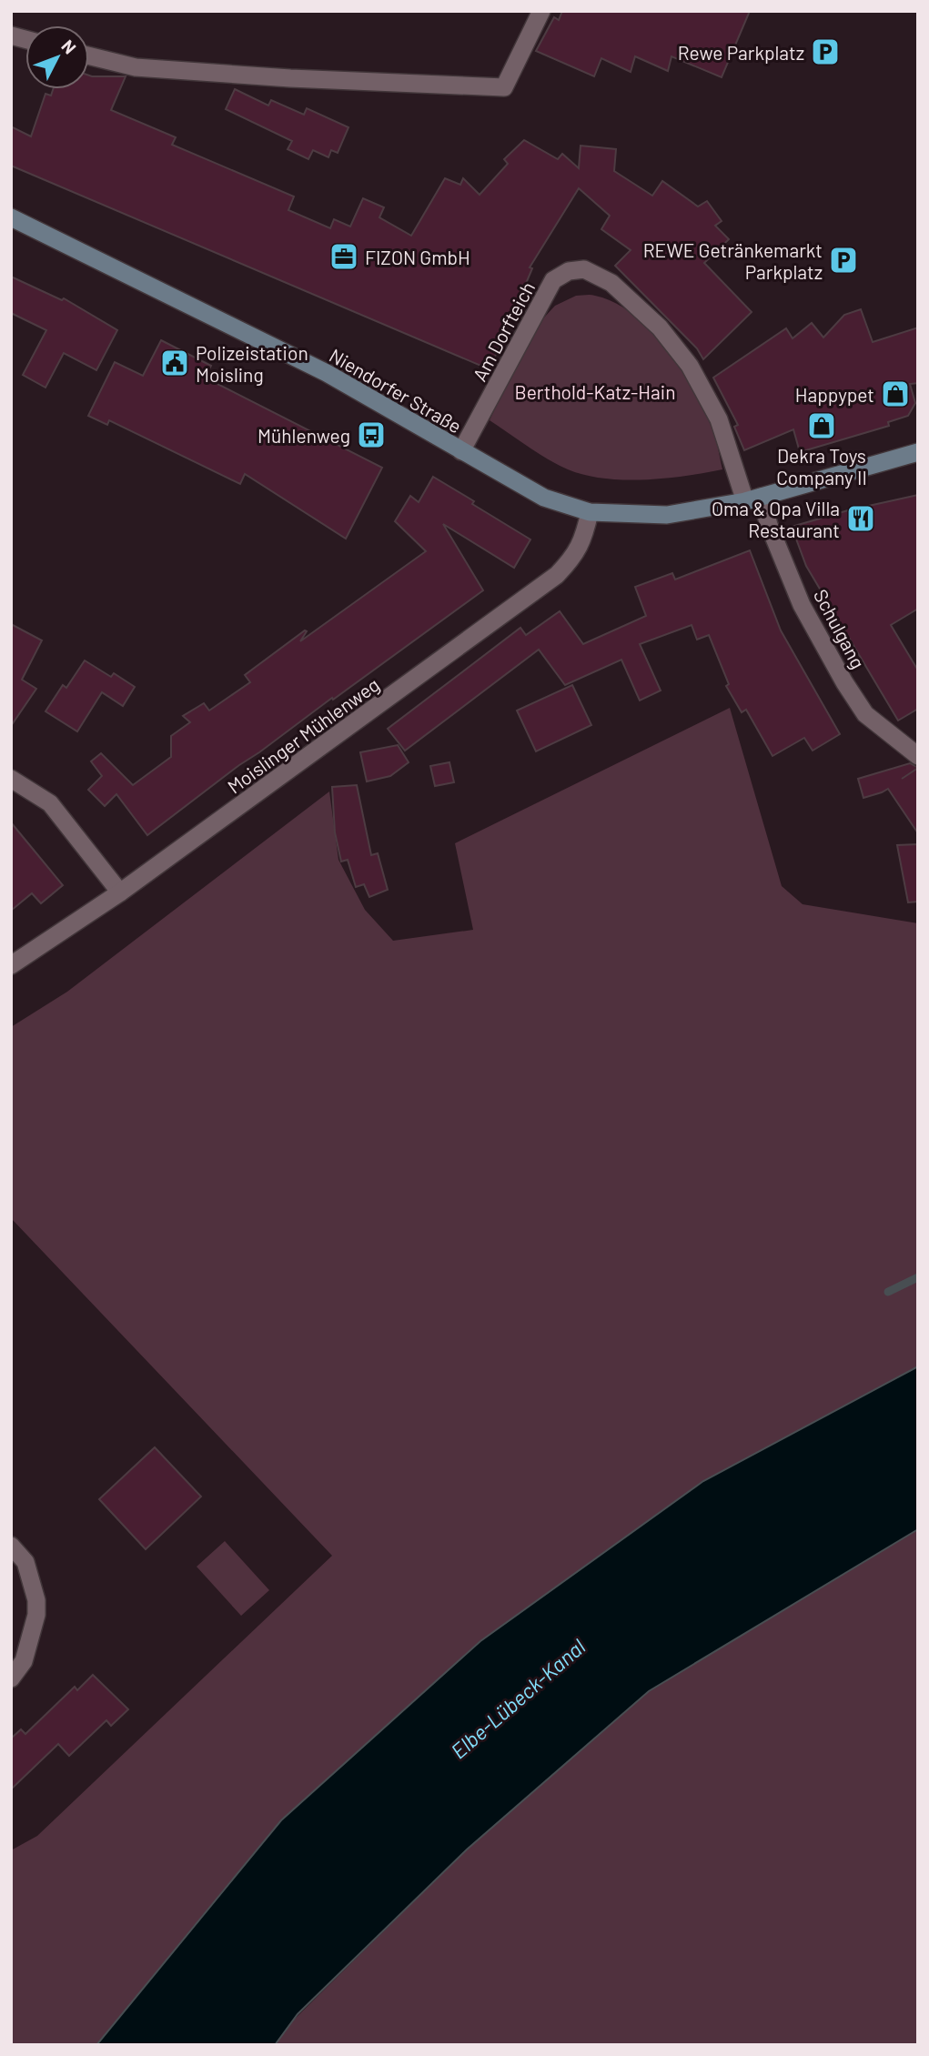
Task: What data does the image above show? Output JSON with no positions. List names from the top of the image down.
{
  "streets": {
    "main road": ["Niendorfer Straße"],
    "street": ["Am Dorfteich", "Schulgang", "Moislinger Mühlenweg"]
  },
  "crossings": [
    ["Am Dorfteich", "Niendorfer Straße"],
    ["Am Dorfteich", "Schulgang"],
    ["Niendorfer Straße", "Schulgang"],
    ["Niendorfer Straße", "Moislinger Mühlenweg"]
  ],
  "water": ["Elbe-Lübeck-Kanal"],
  "parks": ["Berthold-Katz-Hain"],
  "places": {
    "parking": ["Rewe Parkplatz", "REWE Getränkemarkt Parkplatz"],
    "office": ["FIZON GmbH"],
    "public building": ["Polizeistation Moisling"],
    "shop": ["Happypet", "Dekra Toys Company II"],
    "bus stop": ["Mühlenweg"],
    "restaurant": ["Oma & Opa Villa Restaurant"]
  },
  "north": "top right"
}
